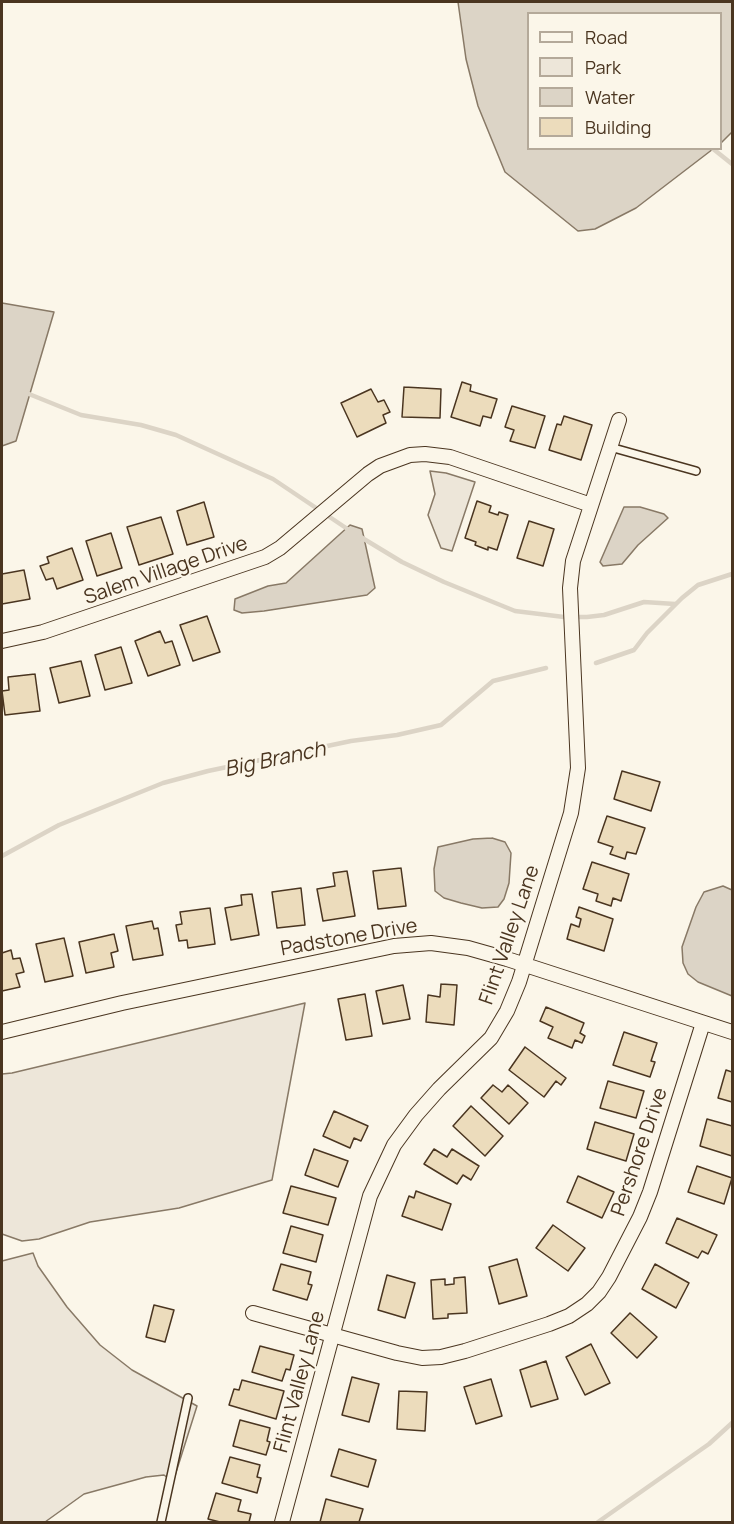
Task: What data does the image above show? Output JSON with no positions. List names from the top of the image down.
{
  "streets": {
    "street": [
      "Salem Village Drive",
      "Flint Valley Lane",
      "Padstone Drive",
      "Pershore Drive"
    ]
  },
  "crossings": [
    ["Salem Village Drive", "Flint Valley Lane"],
    ["Flint Valley Lane", "Padstone Drive"],
    ["Flint Valley Lane", "Pershore Drive"],
    ["Padstone Drive", "Pershore Drive"]
  ],
  "water": ["Big Branch"],
  "legend": [
    "Road",
    "Park",
    "Water",
    "Building"
  ]
}
